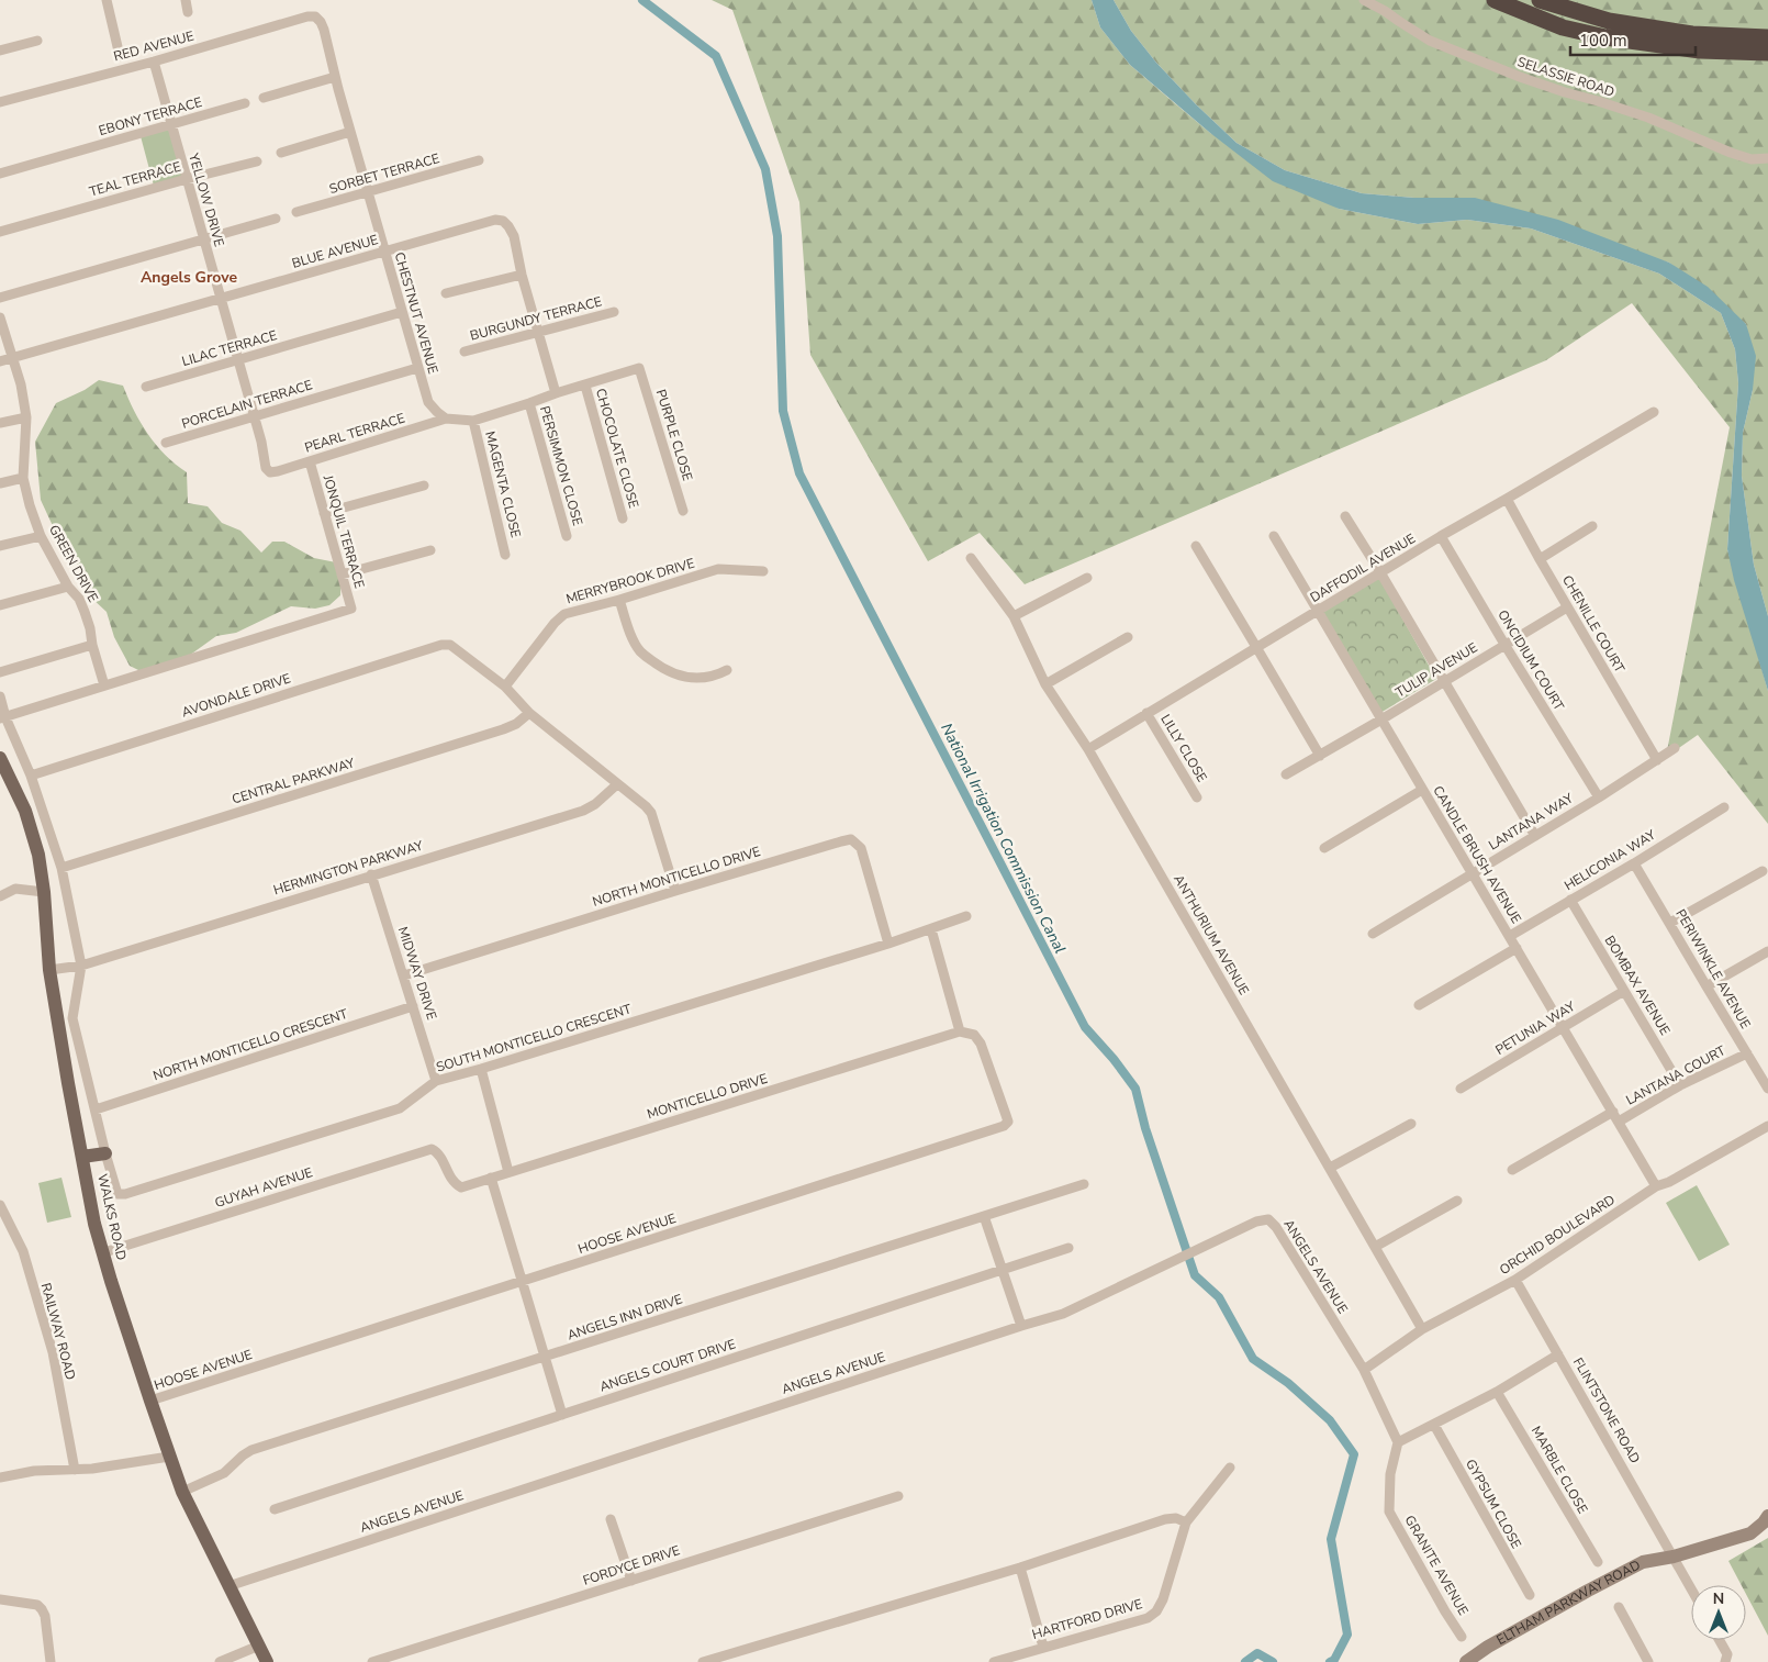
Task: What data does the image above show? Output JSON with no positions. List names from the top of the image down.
{
  "streets": {
    "main road": ["WALKS ROAD"],
    "street": [
      "RED AVENUE",
      "SELASSIE ROAD",
      "EBONY TERRACE",
      "SORBET TERRACE",
      "TEAL TERRACE",
      "YELLOW DRIVE",
      "BLUE AVENUE",
      "CHESTNUT AVENUE",
      "BURGUNDY TERRACE",
      "LILAC TERRACE",
      "PORCELAIN TERRACE",
      "PEARL TERRACE",
      "PURPLE CLOSE",
      "CHOCOLATE CLOSE",
      "PERSIMMON CLOSE",
      "MAGENTA CLOSE",
      "JONQUIL TERRACE",
      "GREEN DRIVE",
      "DAFFODIL AVENUE",
      "MERRYBROOK DRIVE",
      "CHENILLE COURT",
      "ONCIDIUM COURT",
      "TULIP AVENUE",
      "AVONDALE DRIVE",
      "LILLY CLOSE",
      "CENTRAL PARKWAY",
      "LANTANA WAY",
      "CANDLE BRUSH AVENUE",
      "HELICONIA WAY",
      "HERMINGTON PARKWAY",
      "NORTH MONTICELLO DRIVE",
      "ANTHURIUM AVENUE",
      "PERIWINKLE AVENUE",
      "MIDWAY DRIVE",
      "BOMBAX AVENUE",
      "PETUNIA WAY",
      "SOUTH MONTICELLO CRESCENT",
      "NORTH MONTICELLO CRESCENT",
      "LANTANA COURT",
      "MONTICELLO DRIVE",
      "GUYAH AVENUE",
      "HOOSE AVENUE",
      "ORCHID BOULEVARD",
      "ANGELS AVENUE",
      "ANGELS INN DRIVE",
      "RAILWAY ROAD",
      "ANGELS COURT DRIVE",
      "FLINTSTONE ROAD",
      "MARBLE CLOSE",
      "GYPSUM CLOSE",
      "FORDYCE DRIVE",
      "GRANITE AVENUE",
      "ELTHAM PARKWAY ROAD",
      "HARTFORD DRIVE"
    ]
  },
  "crossings": [
    ["RED AVENUE", "YELLOW DRIVE"],
    ["RED AVENUE", "CHESTNUT AVENUE"],
    ["EBONY TERRACE", "YELLOW DRIVE"],
    ["SORBET TERRACE", "CHESTNUT AVENUE"],
    ["TEAL TERRACE", "YELLOW DRIVE"],
    ["YELLOW DRIVE", "BLUE AVENUE"],
    ["YELLOW DRIVE", "LILAC TERRACE"],
    ["YELLOW DRIVE", "PORCELAIN TERRACE"],
    ["YELLOW DRIVE", "PEARL TERRACE"],
    ["BLUE AVENUE", "CHESTNUT AVENUE"],
    ["BLUE AVENUE", "BURGUNDY TERRACE"],
    ["BLUE AVENUE", "GREEN DRIVE"],
    ["CHESTNUT AVENUE", "LILAC TERRACE"],
    ["CHESTNUT AVENUE", "PORCELAIN TERRACE"],
    ["CHESTNUT AVENUE", "PEARL TERRACE"],
    ["PEARL TERRACE", "JONQUIL TERRACE"],
    ["PURPLE CLOSE", "CHOCOLATE CLOSE"],
    ["JONQUIL TERRACE", "GREEN DRIVE"],
    ["DAFFODIL AVENUE", "CHENILLE COURT"],
    ["DAFFODIL AVENUE", "ONCIDIUM COURT"],
    ["DAFFODIL AVENUE", "LILLY CLOSE"],
    ["DAFFODIL AVENUE", "CANDLE BRUSH AVENUE"],
    ["DAFFODIL AVENUE", "ANTHURIUM AVENUE"],
    ["MERRYBROOK DRIVE", "AVONDALE DRIVE"],
    ["CHENILLE COURT", "TULIP AVENUE"],
    ["CHENILLE COURT", "LANTANA WAY"],
    ["ONCIDIUM COURT", "TULIP AVENUE"],
    ["ONCIDIUM COURT", "LANTANA WAY"],
    ["TULIP AVENUE", "CANDLE BRUSH AVENUE"],
    ["LANTANA WAY", "CANDLE BRUSH AVENUE"],
    ["CANDLE BRUSH AVENUE", "HELICONIA WAY"],
    ["CANDLE BRUSH AVENUE", "PETUNIA WAY"],
    ["CANDLE BRUSH AVENUE", "LANTANA COURT"],
    ["CANDLE BRUSH AVENUE", "ORCHID BOULEVARD"],
    ["HELICONIA WAY", "PERIWINKLE AVENUE"],
    ["HELICONIA WAY", "BOMBAX AVENUE"],
    ["HERMINGTON PARKWAY", "MIDWAY DRIVE"],
    ["HERMINGTON PARKWAY", "WALKS ROAD"],
    ["NORTH MONTICELLO DRIVE", "MIDWAY DRIVE"],
    ["NORTH MONTICELLO DRIVE", "SOUTH MONTICELLO CRESCENT"],
    ["ANTHURIUM AVENUE", "ORCHID BOULEVARD"],
    ["PERIWINKLE AVENUE", "LANTANA COURT"],
    ["MIDWAY DRIVE", "SOUTH MONTICELLO CRESCENT"],
    ["MIDWAY DRIVE", "NORTH MONTICELLO CRESCENT"],
    ["BOMBAX AVENUE", "PETUNIA WAY"],
    ["BOMBAX AVENUE", "LANTANA COURT"],
    ["MONTICELLO DRIVE", "GUYAH AVENUE"],
    ["MONTICELLO DRIVE", "HOOSE AVENUE"],
    ["GUYAH AVENUE", "WALKS ROAD"],
    ["WALKS ROAD", "HOOSE AVENUE"],
    ["WALKS ROAD", "ANGELS AVENUE"],
    ["WALKS ROAD", "ANGELS INN DRIVE"],
    ["ORCHID BOULEVARD", "ANGELS AVENUE"],
    ["ORCHID BOULEVARD", "FLINTSTONE ROAD"],
    ["FLINTSTONE ROAD", "ELTHAM PARKWAY ROAD"]
  ],
  "districts": ["Angels Grove"],
  "water": ["National Irrigation Commission Canal"],
  "scale_bar": "100 m",
  "north": "top"
}
